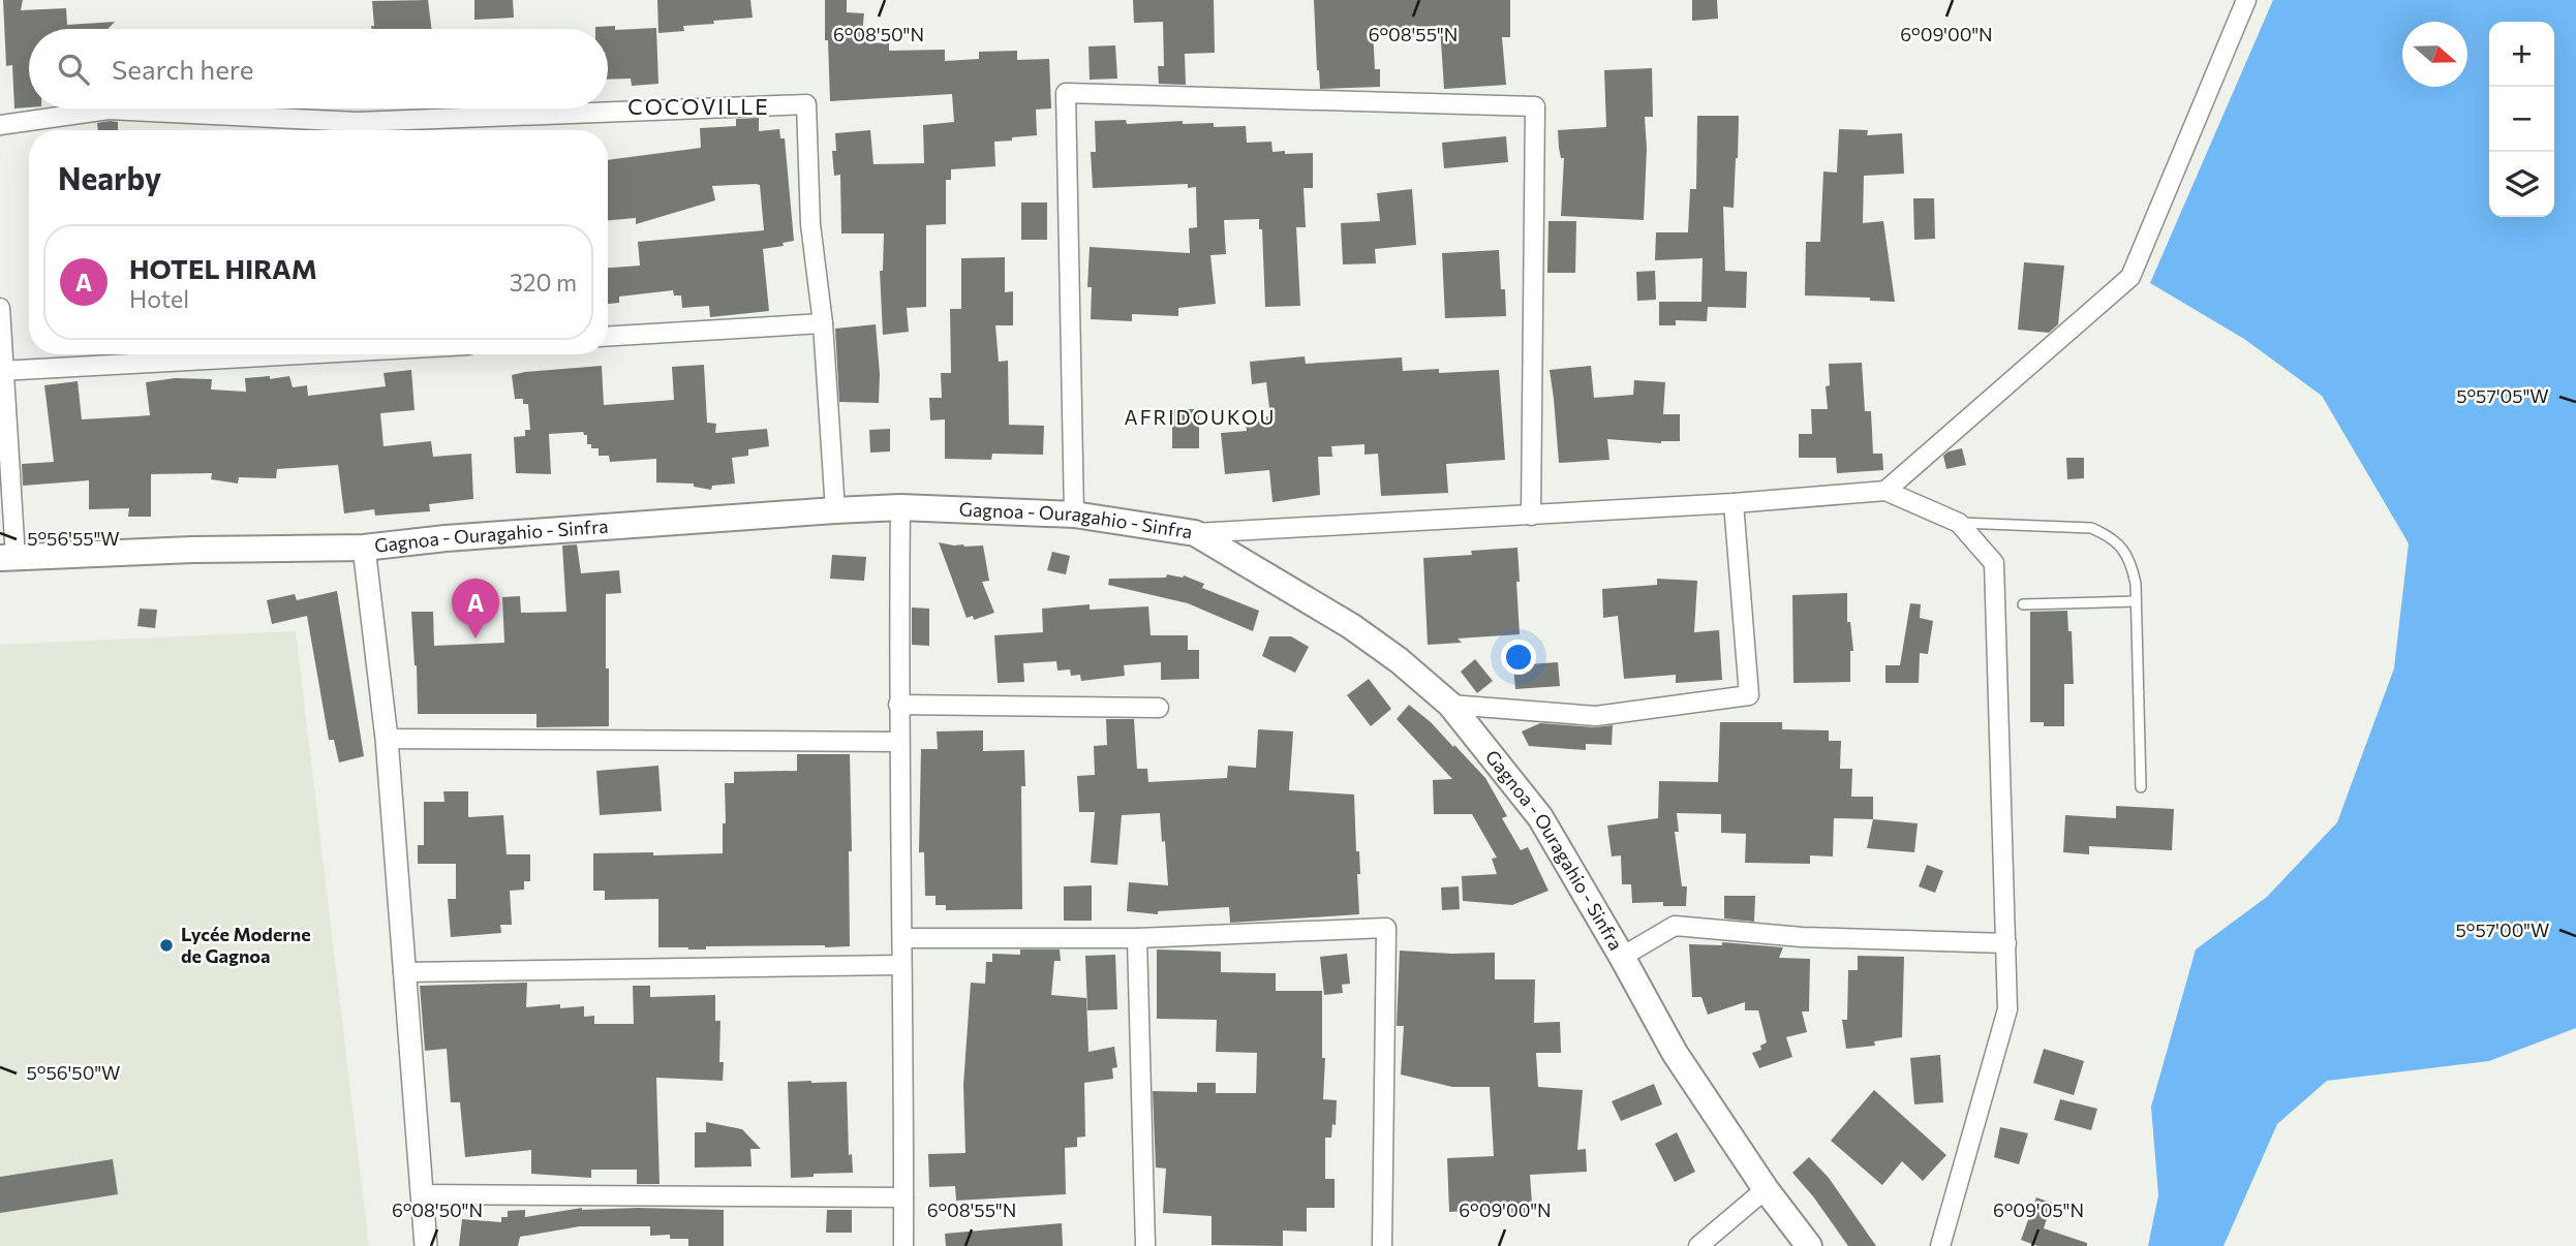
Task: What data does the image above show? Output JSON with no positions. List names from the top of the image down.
{
  "streets": {
    "main road": ["Gagnoa - Ouragahio - Sinfra"]
  },
  "districts": ["COCOVILLE", "AFRIDOUKOU"],
  "places": ["Lycée Moderne de Gagnoa"],
  "north": "right",
  "page": {
    "map_buttons": ["+", "−"],
    "search": "Search here",
    "heading": "Nearby",
    "list": [
      {
        "mark": "A",
        "name": "HOTEL HIRAM",
        "note": "Hotel",
        "value": "320 m"
      }
    ],
    "pins": "A"
  },
  "coordinates": [
    "6°08'50\"N",
    "6°08'55\"N",
    "6°09'00\"N",
    "5°57'05\"W",
    "5°56'55\"W",
    "5°57'00\"W",
    "5°56'50\"W",
    "6°09'05\"N"
  ]
}
